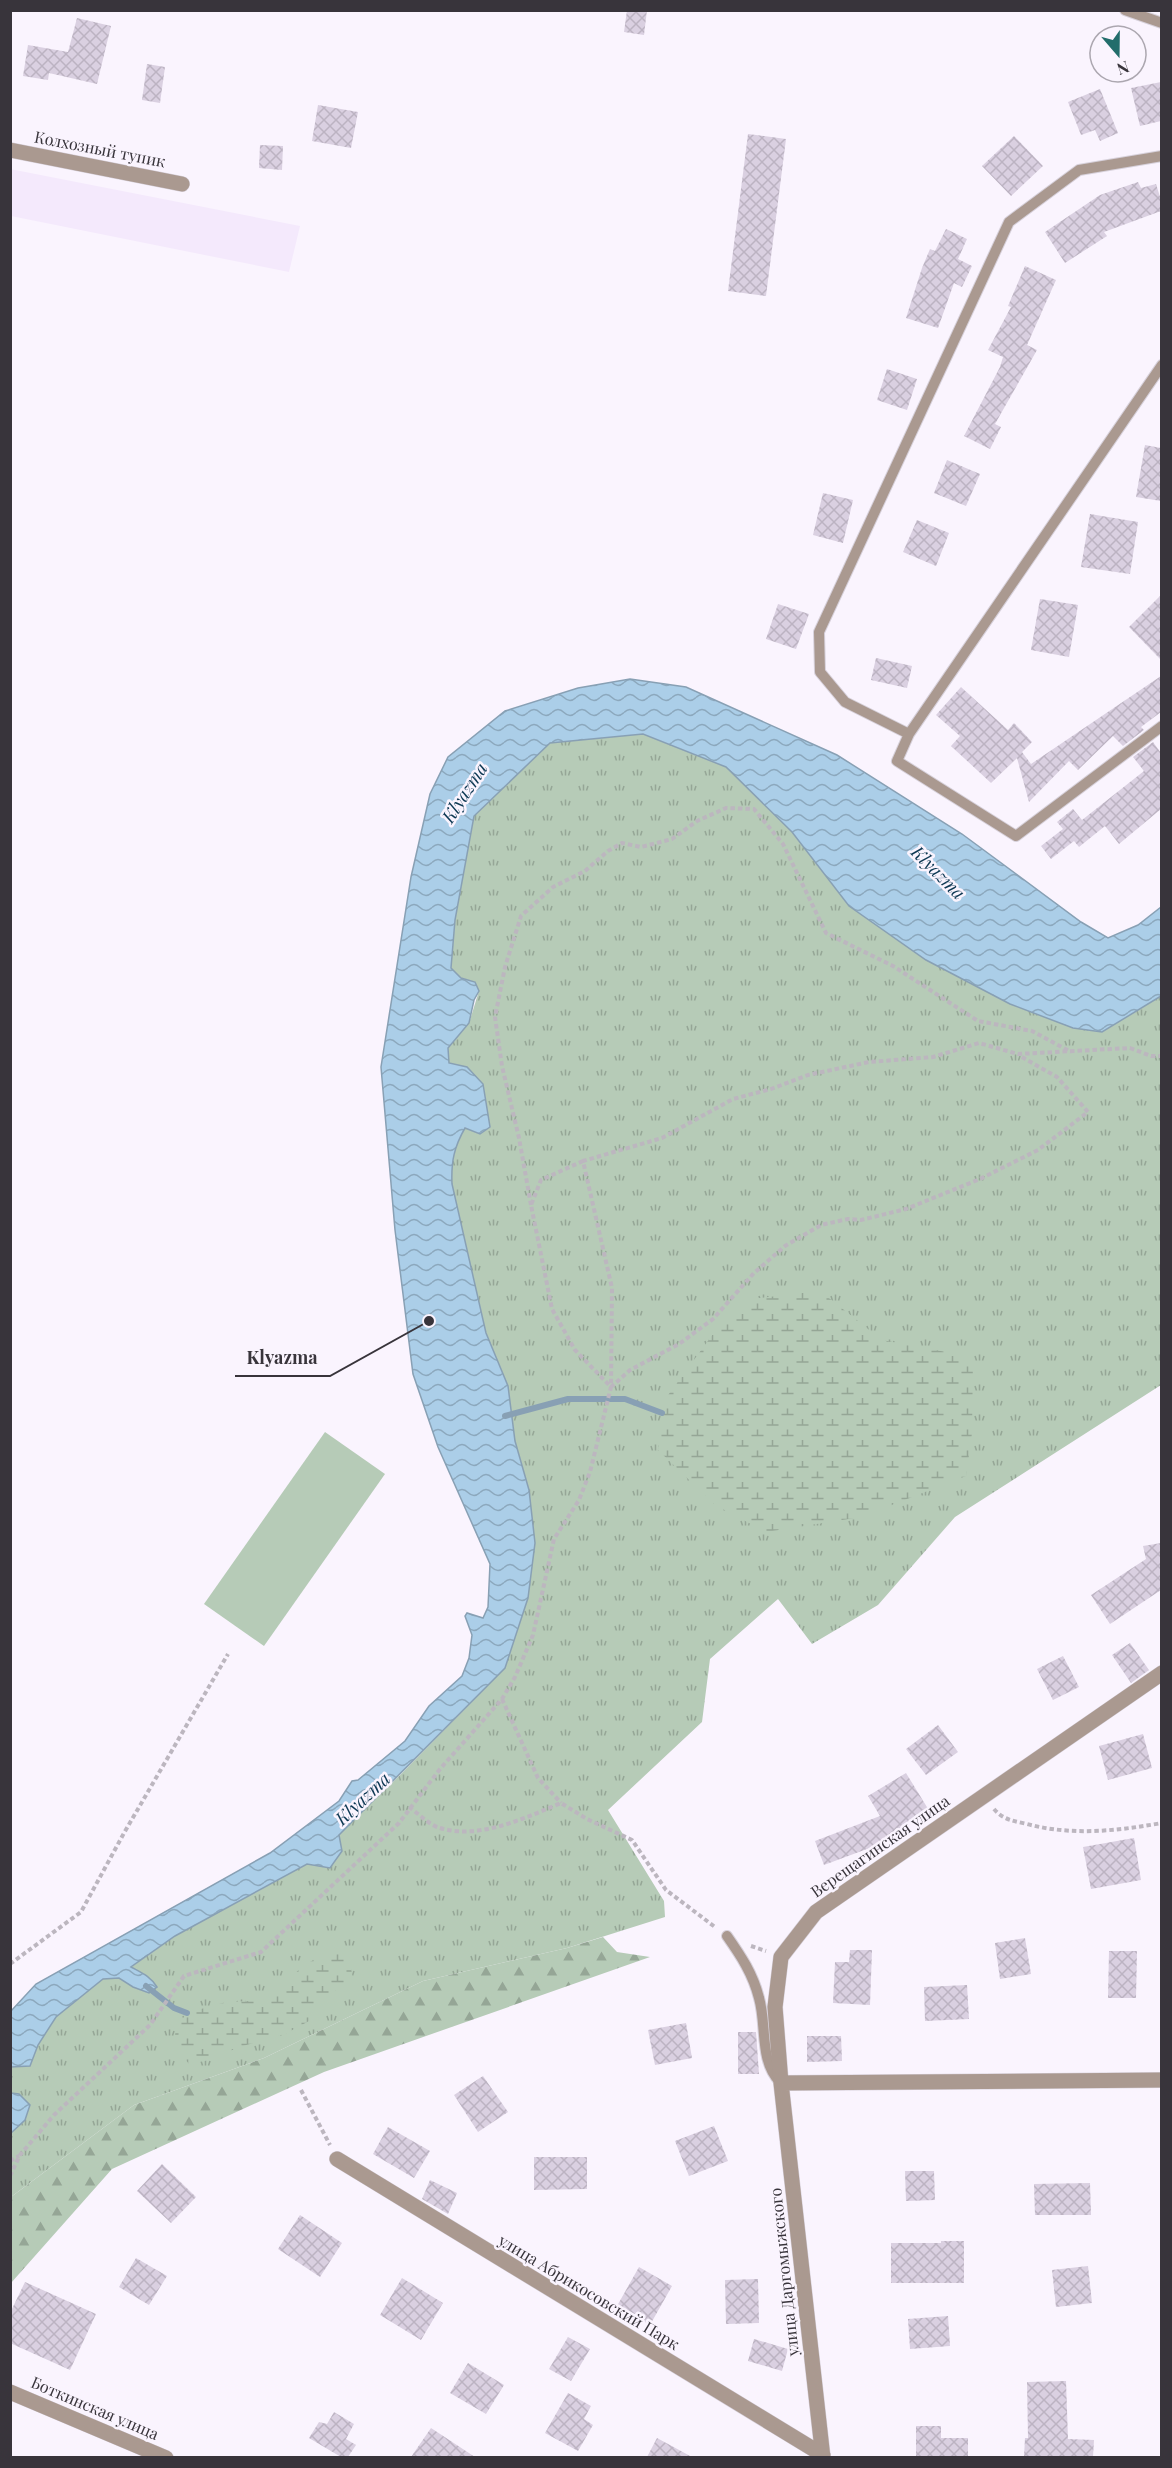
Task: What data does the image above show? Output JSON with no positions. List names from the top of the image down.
{
  "streets": {
    "street": [
      "Колхозный тупик",
      "Верещагинская улица",
      "улица Даргомыжского",
      "улица Абрикосовский Парк",
      "Боткинская улица"
    ]
  },
  "crossings": [
    ["улица Даргомыжского", "улица Абрикосовский Парк"]
  ],
  "water": ["Klyazma"],
  "places": ["Klyazma"],
  "north": "bottom"
}
